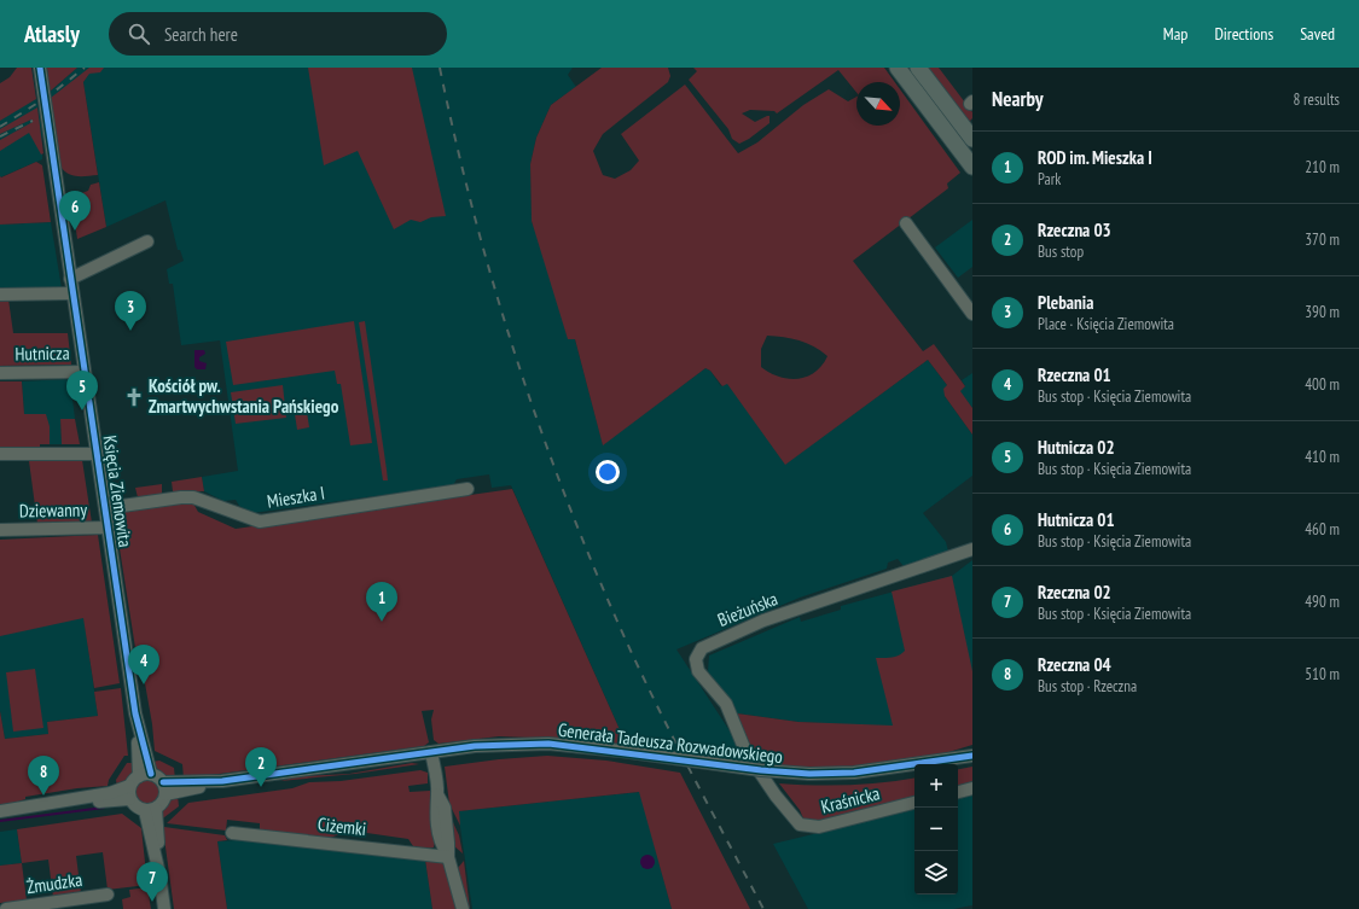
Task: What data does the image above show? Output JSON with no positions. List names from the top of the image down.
{
  "streets": {
    "street": [
      "Hutnicza",
      "Księcia Ziemowita",
      "Mieszka I",
      "Dziewanny",
      "Bieżuńska",
      "Generała Tadeusza Rozwadowskiego",
      "Kraśnicka",
      "Ciżemki",
      "Żmudzka"
    ]
  },
  "crossings": [
    ["Hutnicza", "Księcia Ziemowita"],
    ["Księcia Ziemowita", "Mieszka I"],
    ["Księcia Ziemowita", "Dziewanny"],
    ["Księcia Ziemowita", "Generała Tadeusza Rozwadowskiego"],
    ["Bieżuńska", "Kraśnicka"]
  ],
  "places": {
    "church": ["Kościół pw. Zmartwychwstania Pańskiego"]
  },
  "north": "bottom right",
  "page": {
    "header": "Atlasly",
    "search": "Search here",
    "nav": ["Map", "Directions", "Saved"],
    "heading": ["Nearby", "8 results"],
    "list": [
      {
        "mark": "1",
        "name": "ROD im. Mieszka I",
        "note": "Park",
        "value": "210 m"
      },
      {
        "mark": "2",
        "name": "Rzeczna 03",
        "note": "Bus stop",
        "value": "370 m"
      },
      {
        "mark": "3",
        "name": "Plebania",
        "note": "Place · Księcia Ziemowita",
        "value": "390 m"
      },
      {
        "mark": "4",
        "name": "Rzeczna 01",
        "note": "Bus stop · Księcia Ziemowita",
        "value": "400 m"
      },
      {
        "mark": "5",
        "name": "Hutnicza 02",
        "note": "Bus stop · Księcia Ziemowita",
        "value": "410 m"
      },
      {
        "mark": "6",
        "name": "Hutnicza 01",
        "note": "Bus stop · Księcia Ziemowita",
        "value": "460 m"
      },
      {
        "mark": "7",
        "name": "Rzeczna 02",
        "note": "Bus stop · Księcia Ziemowita",
        "value": "490 m"
      },
      {
        "mark": "8",
        "name": "Rzeczna 04",
        "note": "Bus stop · Rzeczna",
        "value": "510 m"
      }
    ],
    "pins": [
      "6",
      "3",
      "5",
      "1",
      "4",
      "2",
      "8",
      "7"
    ],
    "map_buttons": ["+", "−"]
  }
}
